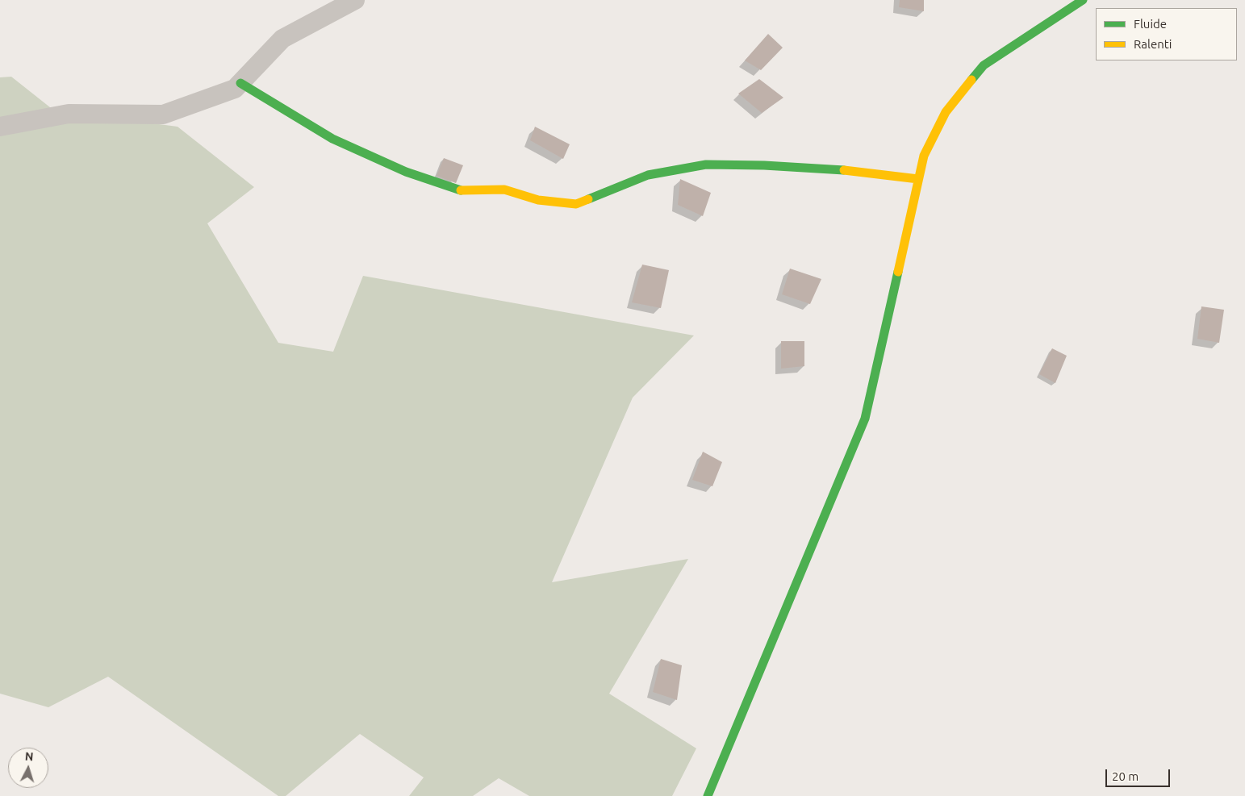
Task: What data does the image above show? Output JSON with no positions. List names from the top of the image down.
{
  "legend": ["Fluide", "Ralenti"],
  "scale_bar": "20 m",
  "north": "top"
}
